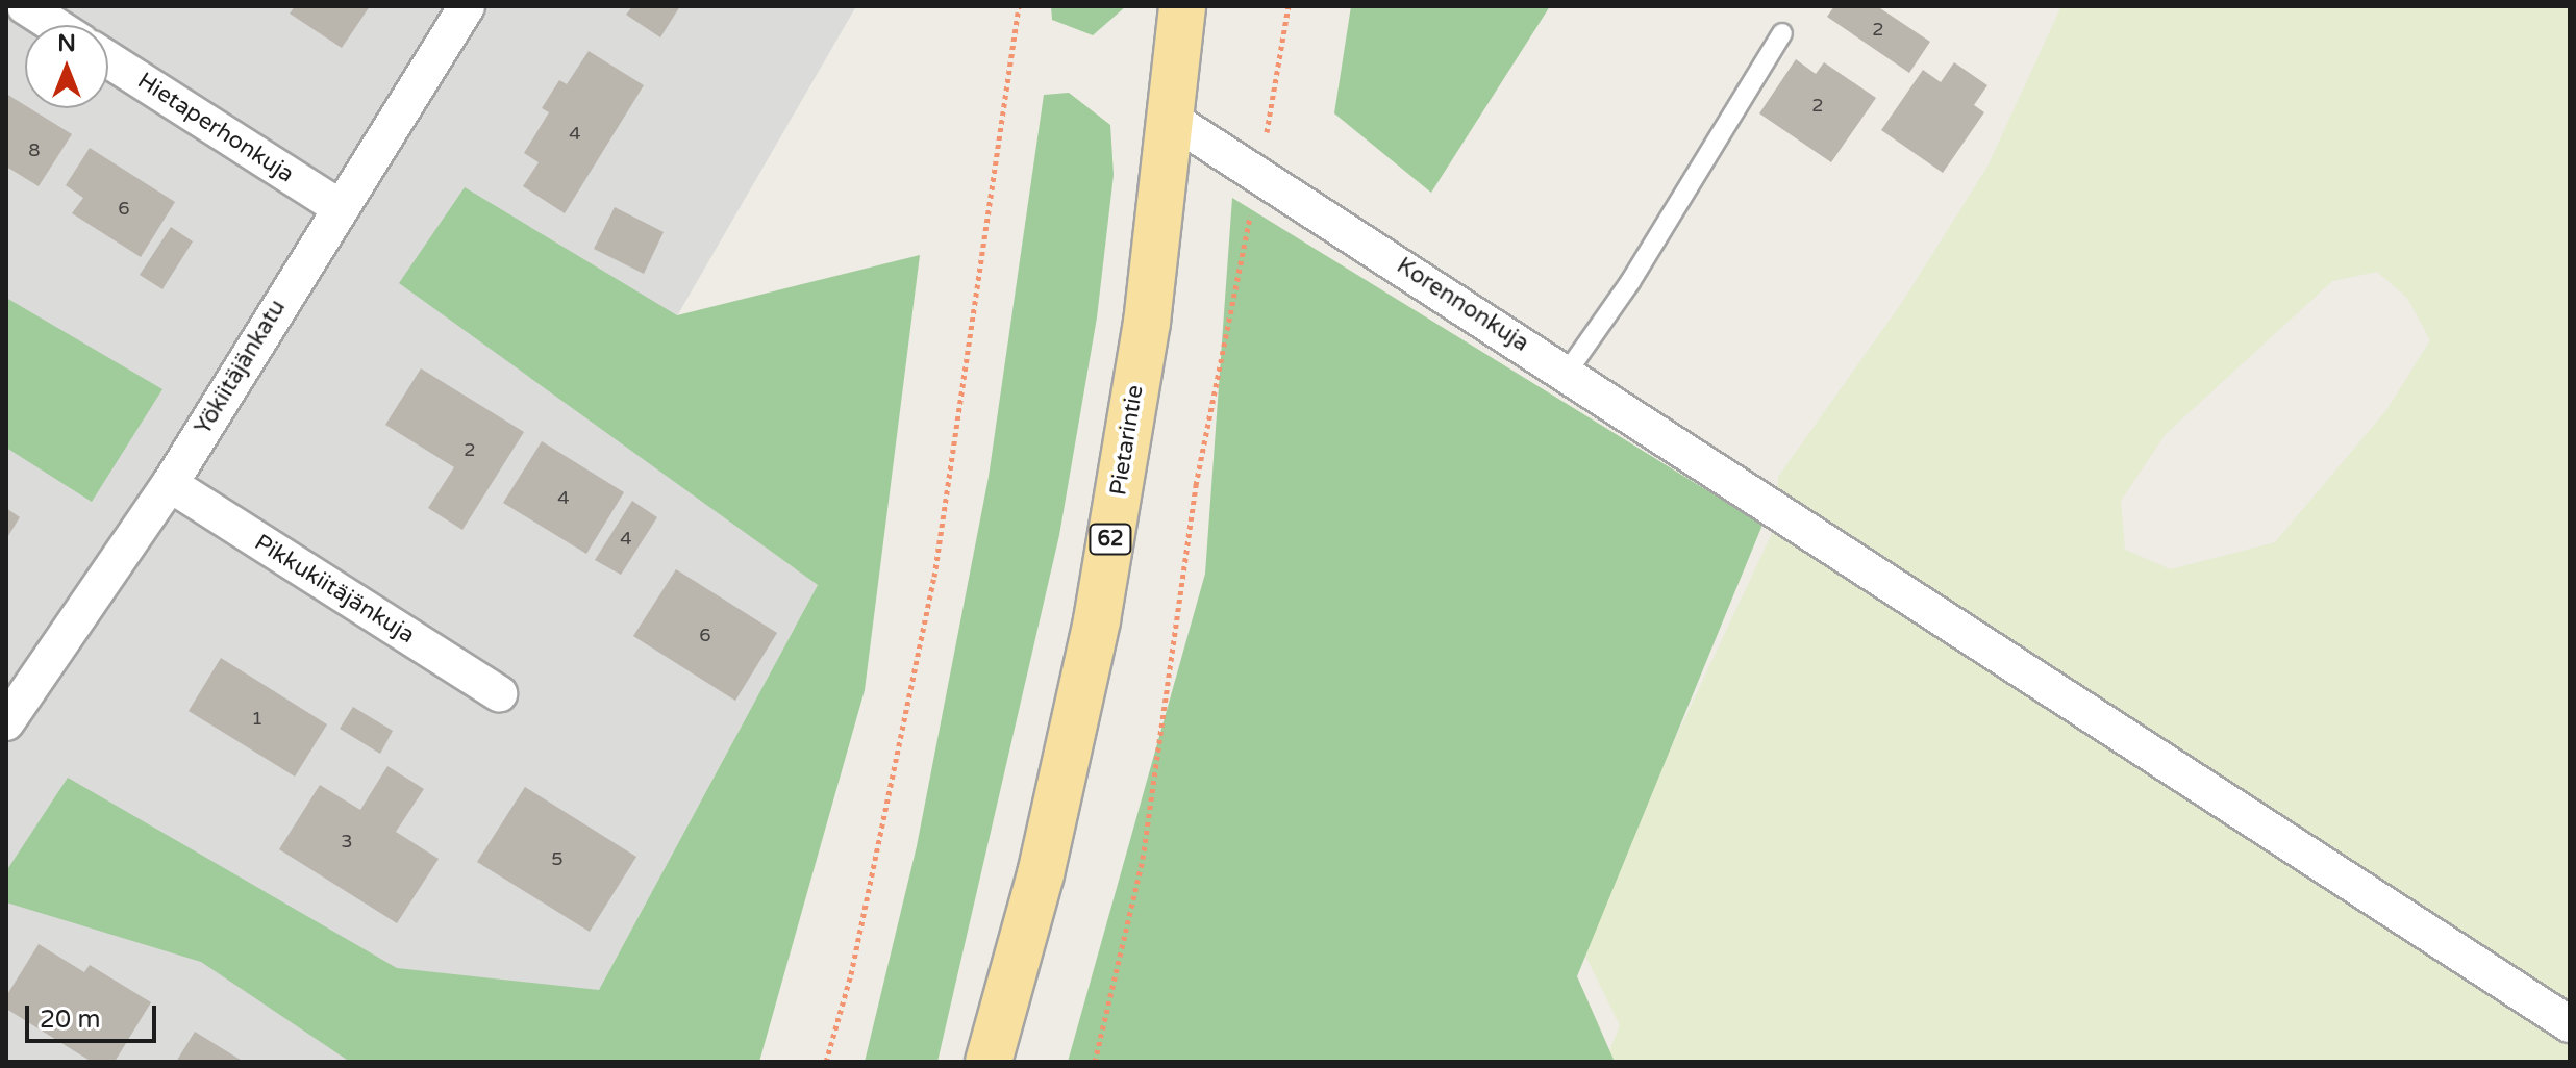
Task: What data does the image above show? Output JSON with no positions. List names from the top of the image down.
{
  "streets": {
    "main road": ["Pietarintie", "62"],
    "street": [
      "Hietaperhonkuja",
      "Korennonkuja",
      "Yökiitäjänkatu",
      "Pikkukiitäjänkuja"
    ]
  },
  "crossings": [
    ["Hietaperhonkuja", "Yökiitäjänkatu"],
    ["Korennonkuja", "Pietarintie"],
    ["Yökiitäjänkatu", "Pikkukiitäjänkuja"]
  ],
  "house_numbers": [
    "2",
    "2",
    "4",
    "8",
    "6",
    "2",
    "4",
    "4",
    "6",
    "1",
    "3",
    "5"
  ],
  "scale_bar": "20 m",
  "north": "top"
}
